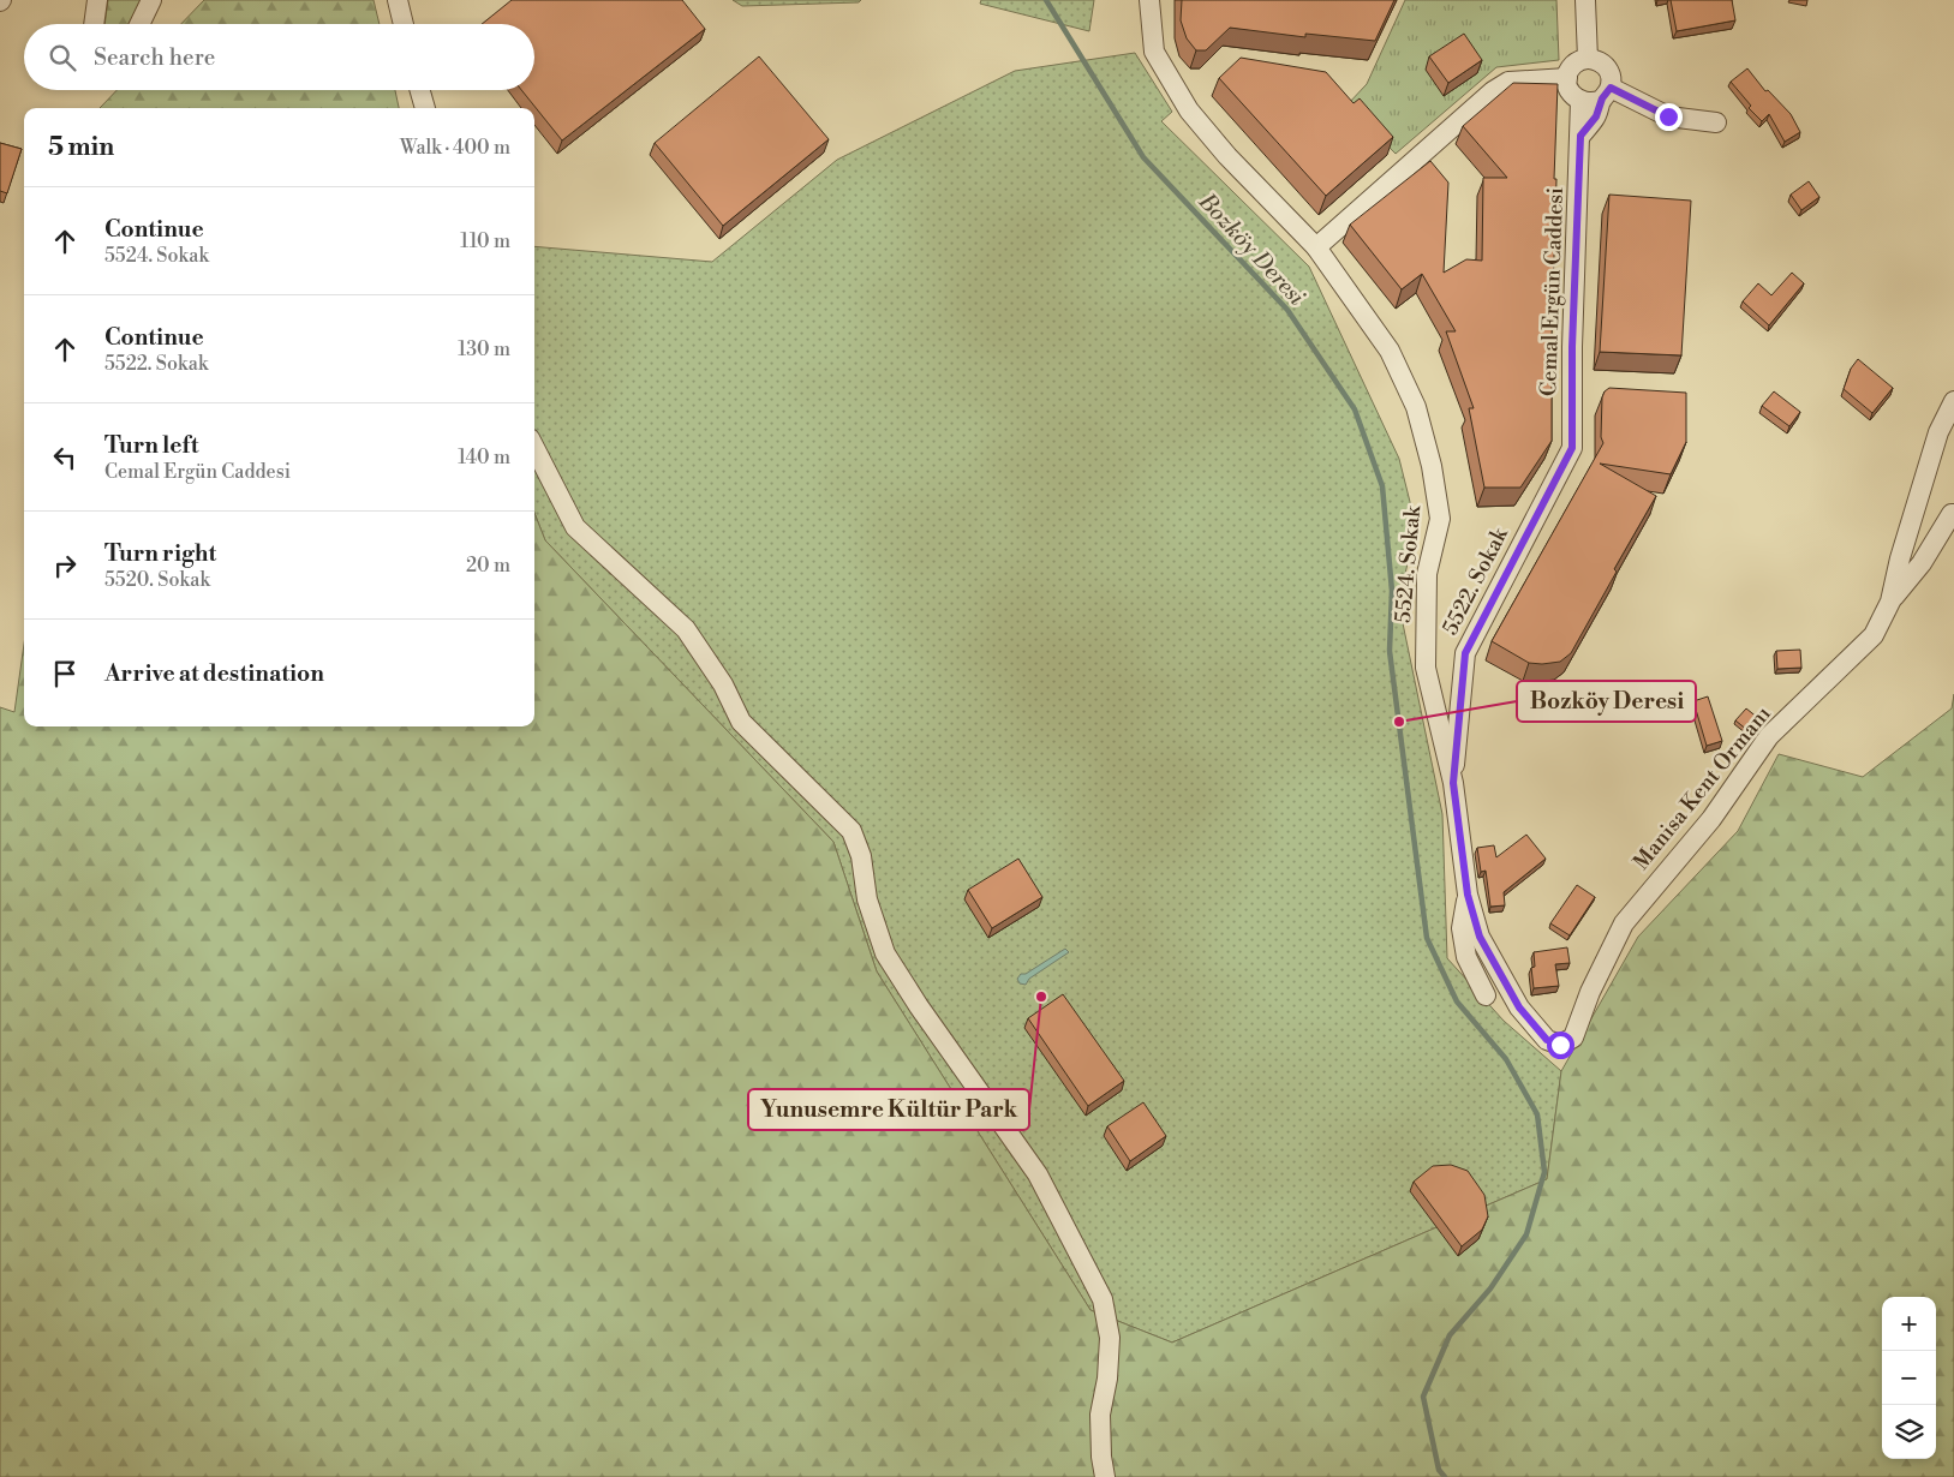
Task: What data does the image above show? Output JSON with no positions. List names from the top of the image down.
{
  "streets": {
    "street": [
      "Cemal Ergün Caddesi",
      "5524. Sokak",
      "5522. Sokak",
      "Manisa Kent Ormanı"
    ]
  },
  "crossings": [
    ["Cemal Ergün Caddesi", "5522. Sokak"],
    ["5524. Sokak", "5522. Sokak"],
    ["5524. Sokak", "Manisa Kent Ormanı"]
  ],
  "water": ["Bozköy Deresi"],
  "places": ["Bozköy Deresi", "Yunusemre Kültür Park"],
  "page": {
    "search": "Search here",
    "heading": ["5 min", "Walk · 400 m"],
    "list": [
      ["Continue", "5524. Sokak", "110 m"],
      ["Continue", "5522. Sokak", "130 m"],
      ["Turn left", "Cemal Ergün Caddesi", "140 m"],
      ["Turn right", "5520. Sokak", "20 m"],
      "Arrive at destination"
    ],
    "map_buttons": ["+", "−"]
  }
}
